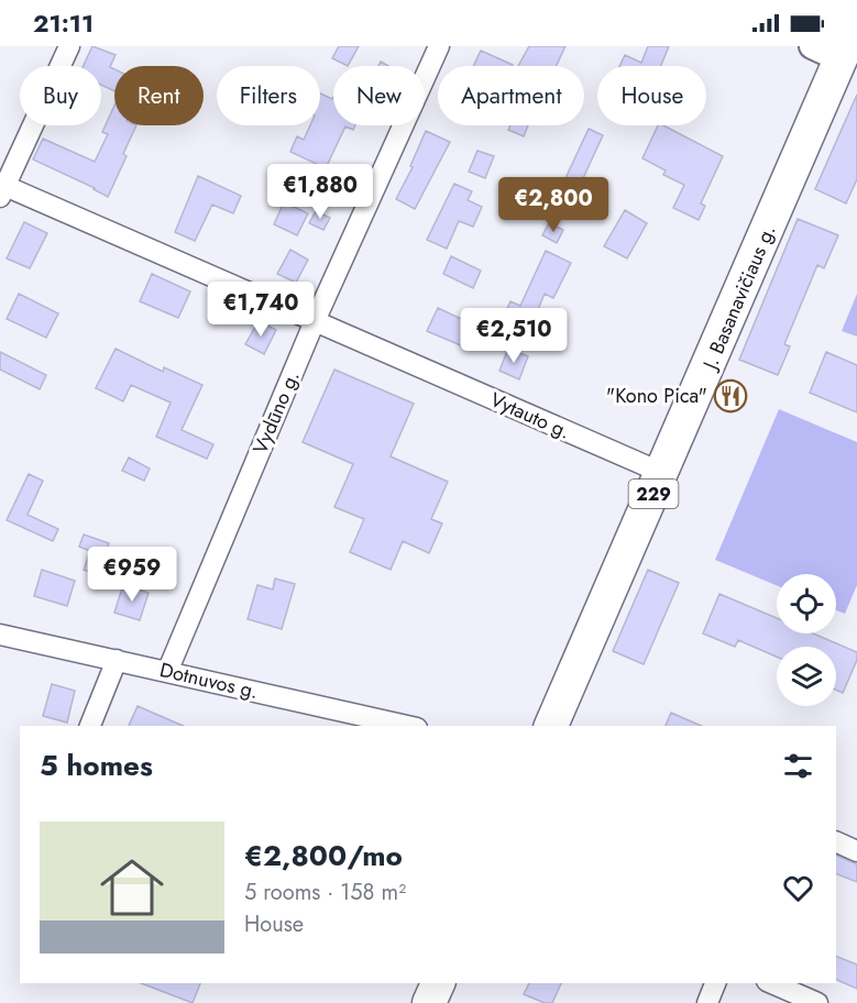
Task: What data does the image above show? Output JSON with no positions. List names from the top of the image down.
{
  "streets": {
    "main road": ["J. Basanavičiaus g.", "229"],
    "street": ["Vydūno g.", "Vytauto g.", "Dotnuvos g."]
  },
  "crossings": [
    ["J. Basanavičiaus g.", "Vytauto g."],
    ["Vydūno g.", "Vytauto g."],
    ["Vydūno g.", "Dotnuvos g."]
  ],
  "places": {
    "restaurant": ["\"Kono Pica\""]
  },
  "page": {
    "status": "21:11",
    "chip": [
      "Buy",
      "Rent",
      "Filters",
      "New",
      "Apartment",
      "House"
    ],
    "price": [
      "€1,880",
      "€2,800",
      "€1,740",
      "€2,510",
      "€959"
    ],
    "heading": "5 homes",
    "list": [
      {
        "name": "€2,800/mo",
        "note": "5 rooms · 158 m² · House"
      }
    ]
  }
}
